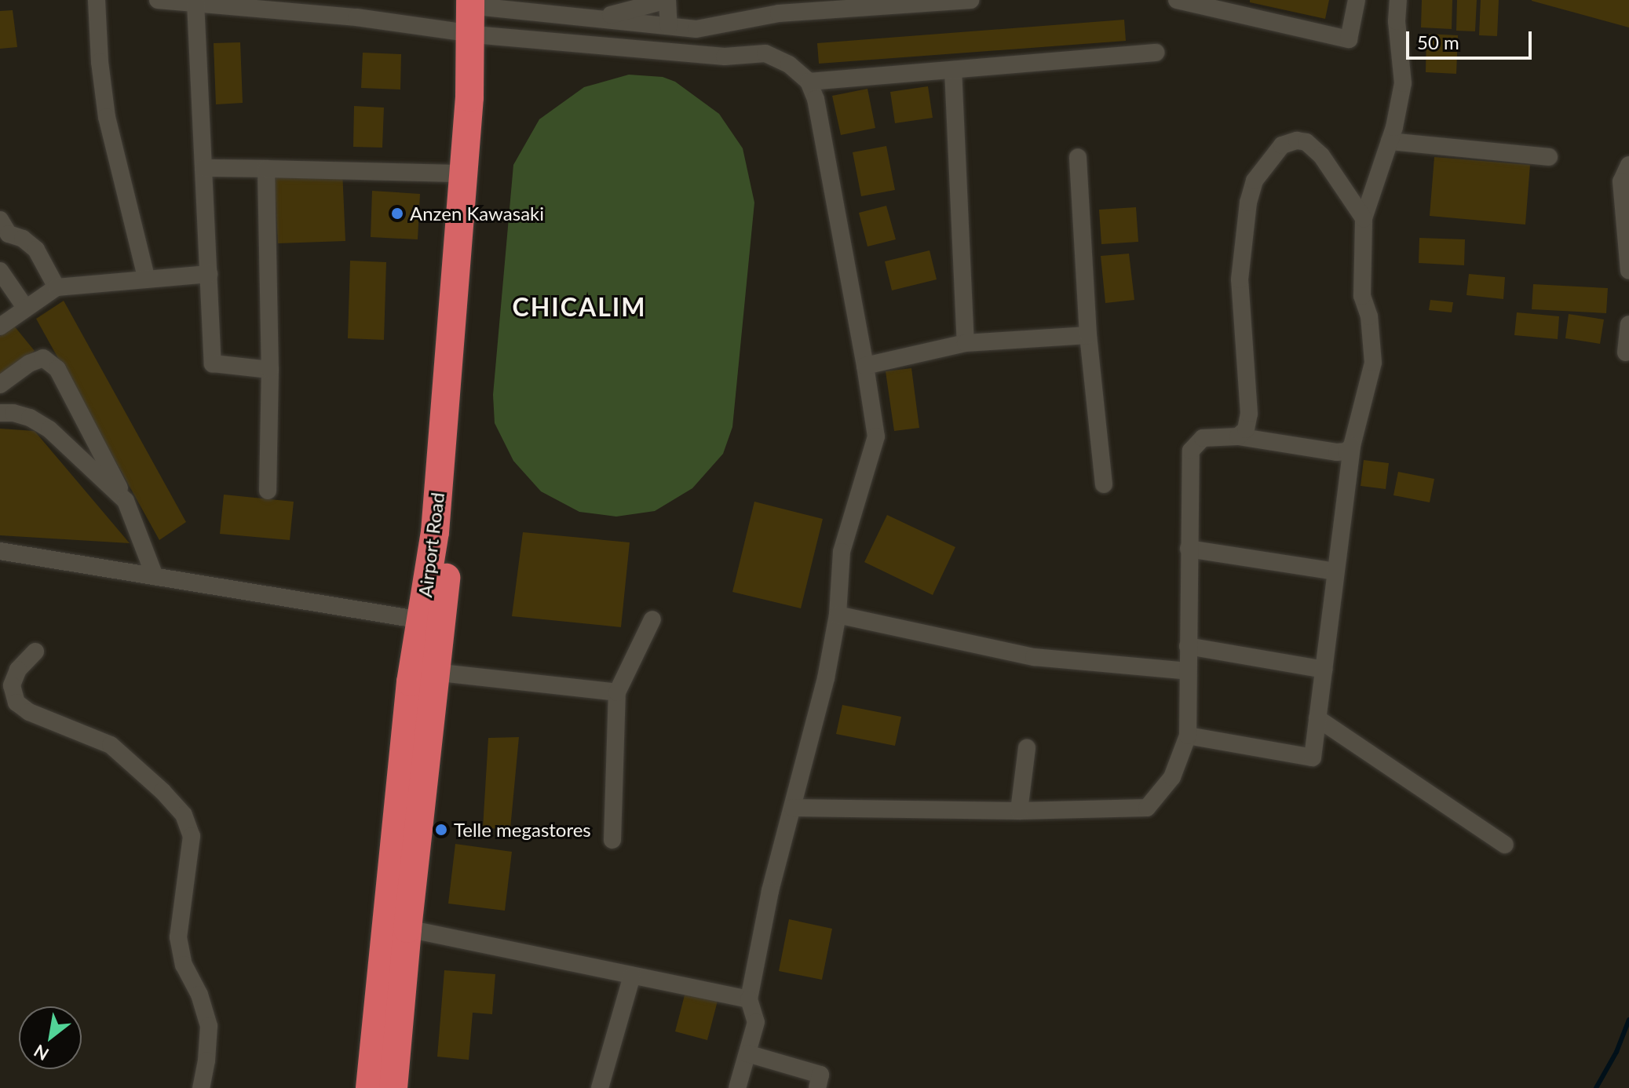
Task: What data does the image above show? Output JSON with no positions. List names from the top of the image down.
{
  "streets": {
    "highway": ["Airport Road"]
  },
  "districts": ["CHICALIM"],
  "places": ["Anzen Kawasaki", "Telle megastores"],
  "scale_bar": "50 m",
  "north": "bottom left"
}
